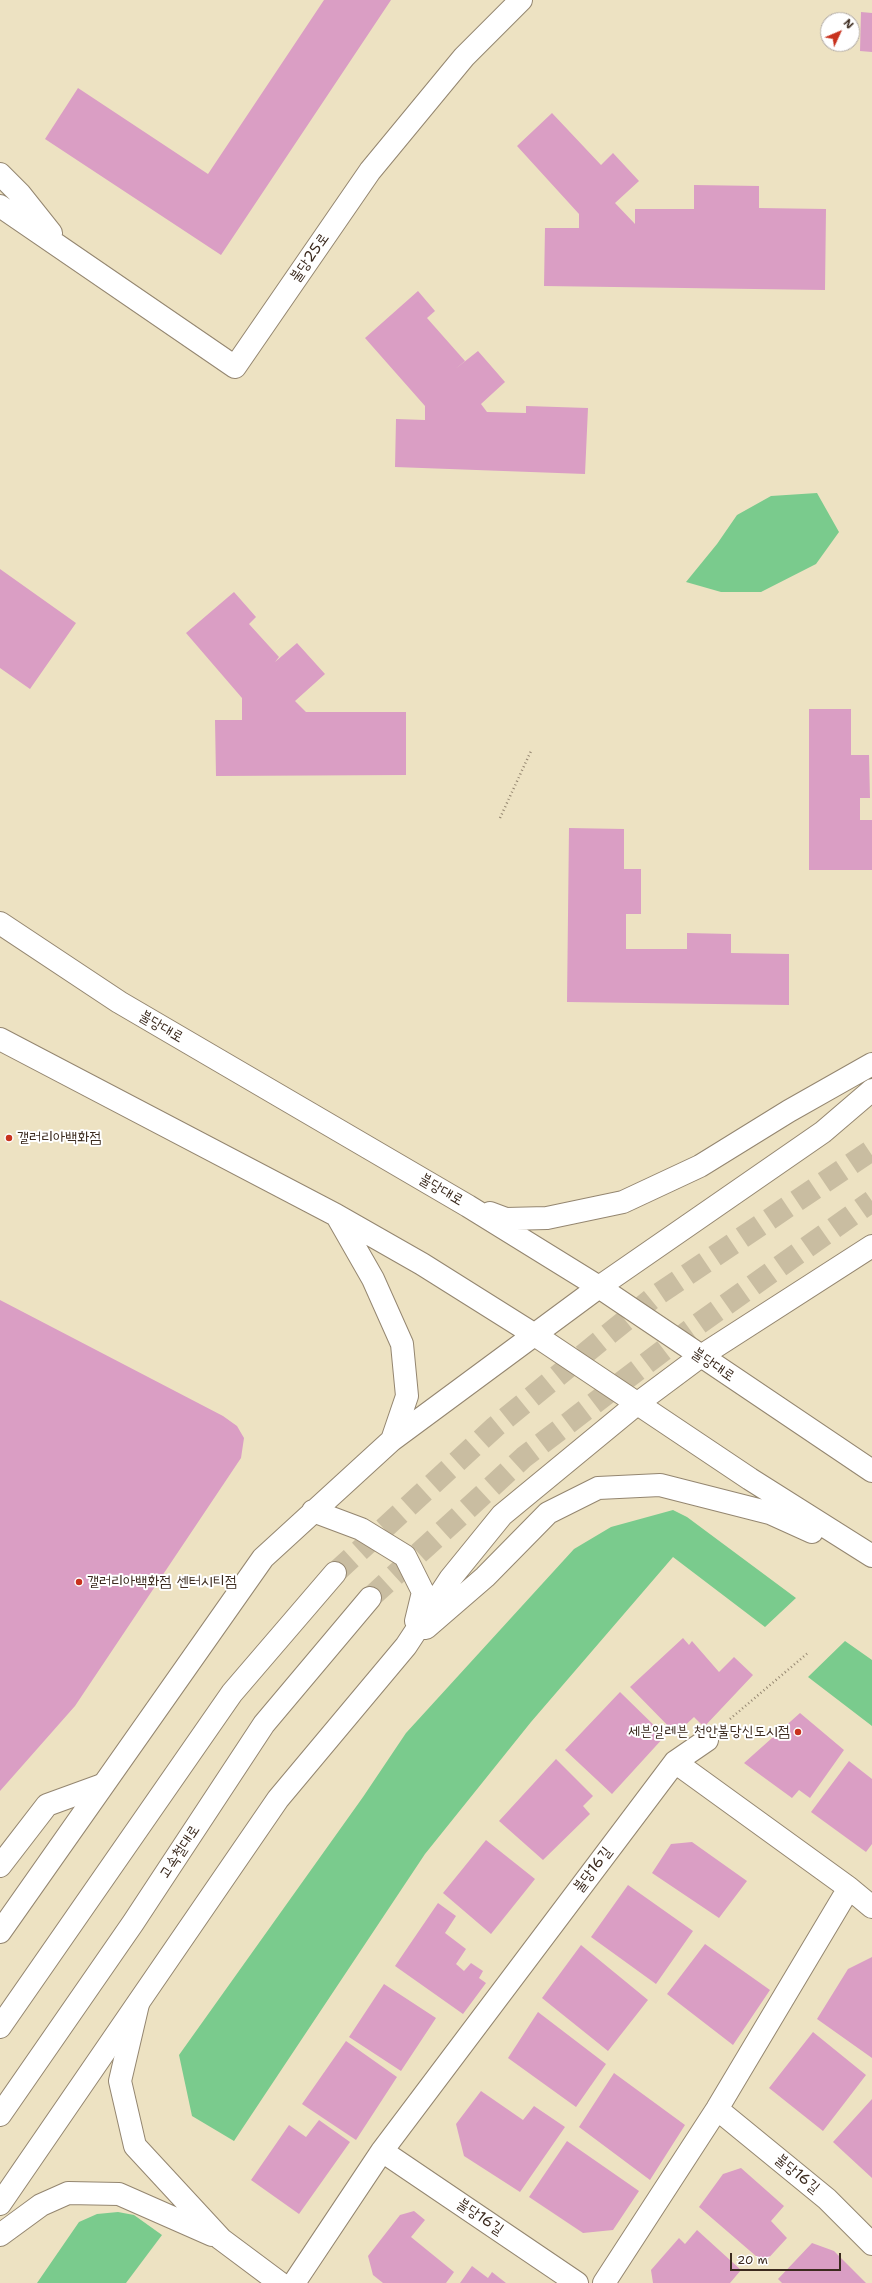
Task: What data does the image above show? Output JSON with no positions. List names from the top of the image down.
{
  "streets": {
    "main road": [
      "불당25로",
      "불당대로",
      "고속철대로",
      "불당16길"
    ]
  },
  "places": ["갤러리아백화점", "갤러리아백화점 센터시티점", "세븐일레븐 천안불당신도시점"],
  "scale_bar": "20 m",
  "north": "top right"
}
